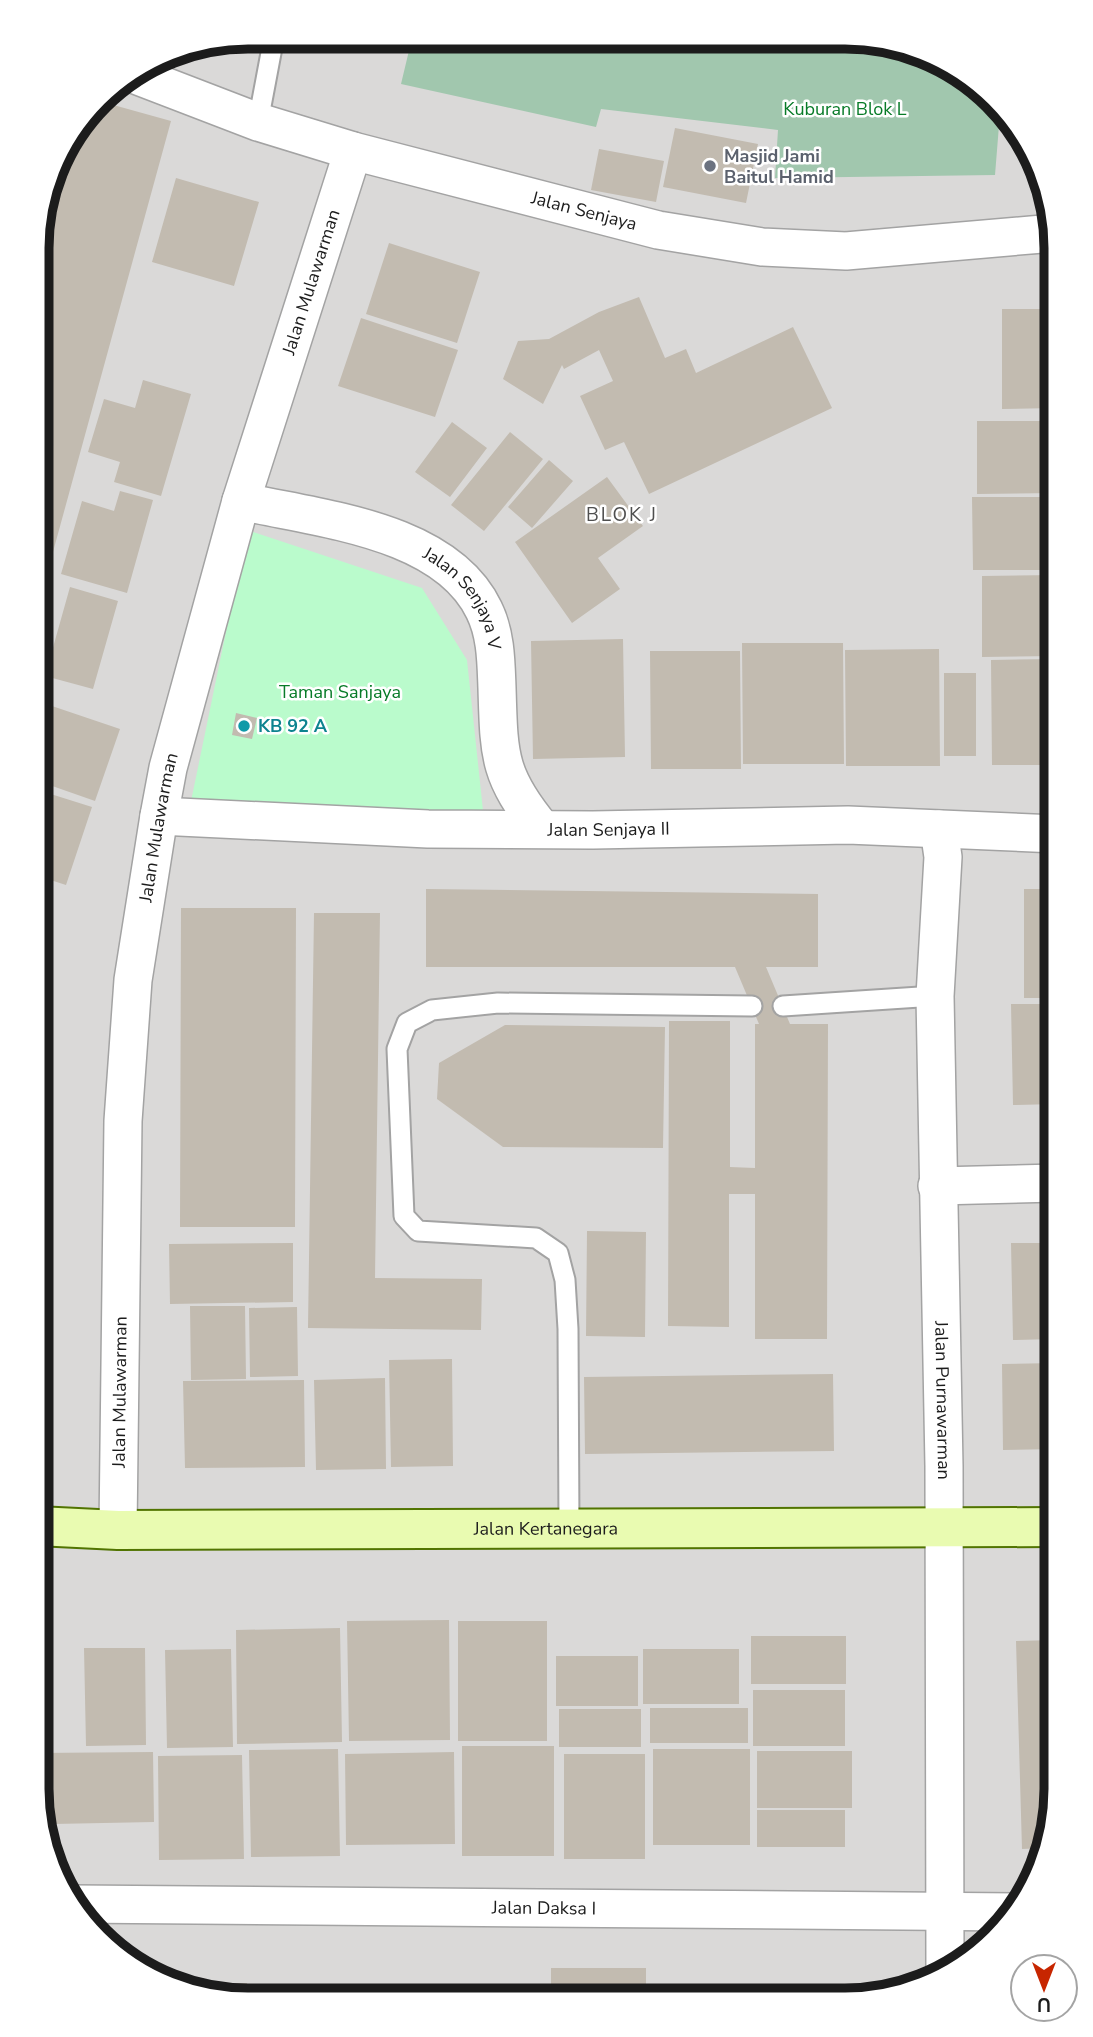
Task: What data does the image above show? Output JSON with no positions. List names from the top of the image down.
{
  "streets": {
    "street": [
      "Jalan Senjaya",
      "Jalan Mulawarman",
      "Jalan Senjaya V",
      "Jalan Senjaya II",
      "Jalan Purnawarman",
      "Jalan Kertanegara",
      "Jalan Daksa I"
    ]
  },
  "crossings": [
    ["Jalan Senjaya", "Jalan Mulawarman"],
    ["Jalan Mulawarman", "Jalan Senjaya V"],
    ["Jalan Mulawarman", "Jalan Senjaya II"],
    ["Jalan Mulawarman", "Jalan Kertanegara"],
    ["Jalan Senjaya V", "Jalan Senjaya II"],
    ["Jalan Senjaya II", "Jalan Purnawarman"],
    ["Jalan Purnawarman", "Jalan Kertanegara"],
    ["Jalan Purnawarman", "Jalan Daksa I"]
  ],
  "districts": ["BLOK J"],
  "parks": ["Kuburan Blok L", "Taman Sanjaya"],
  "places": ["Masjid Jami Baitul Hamid", "KB 92 A"],
  "north": "bottom"
}
